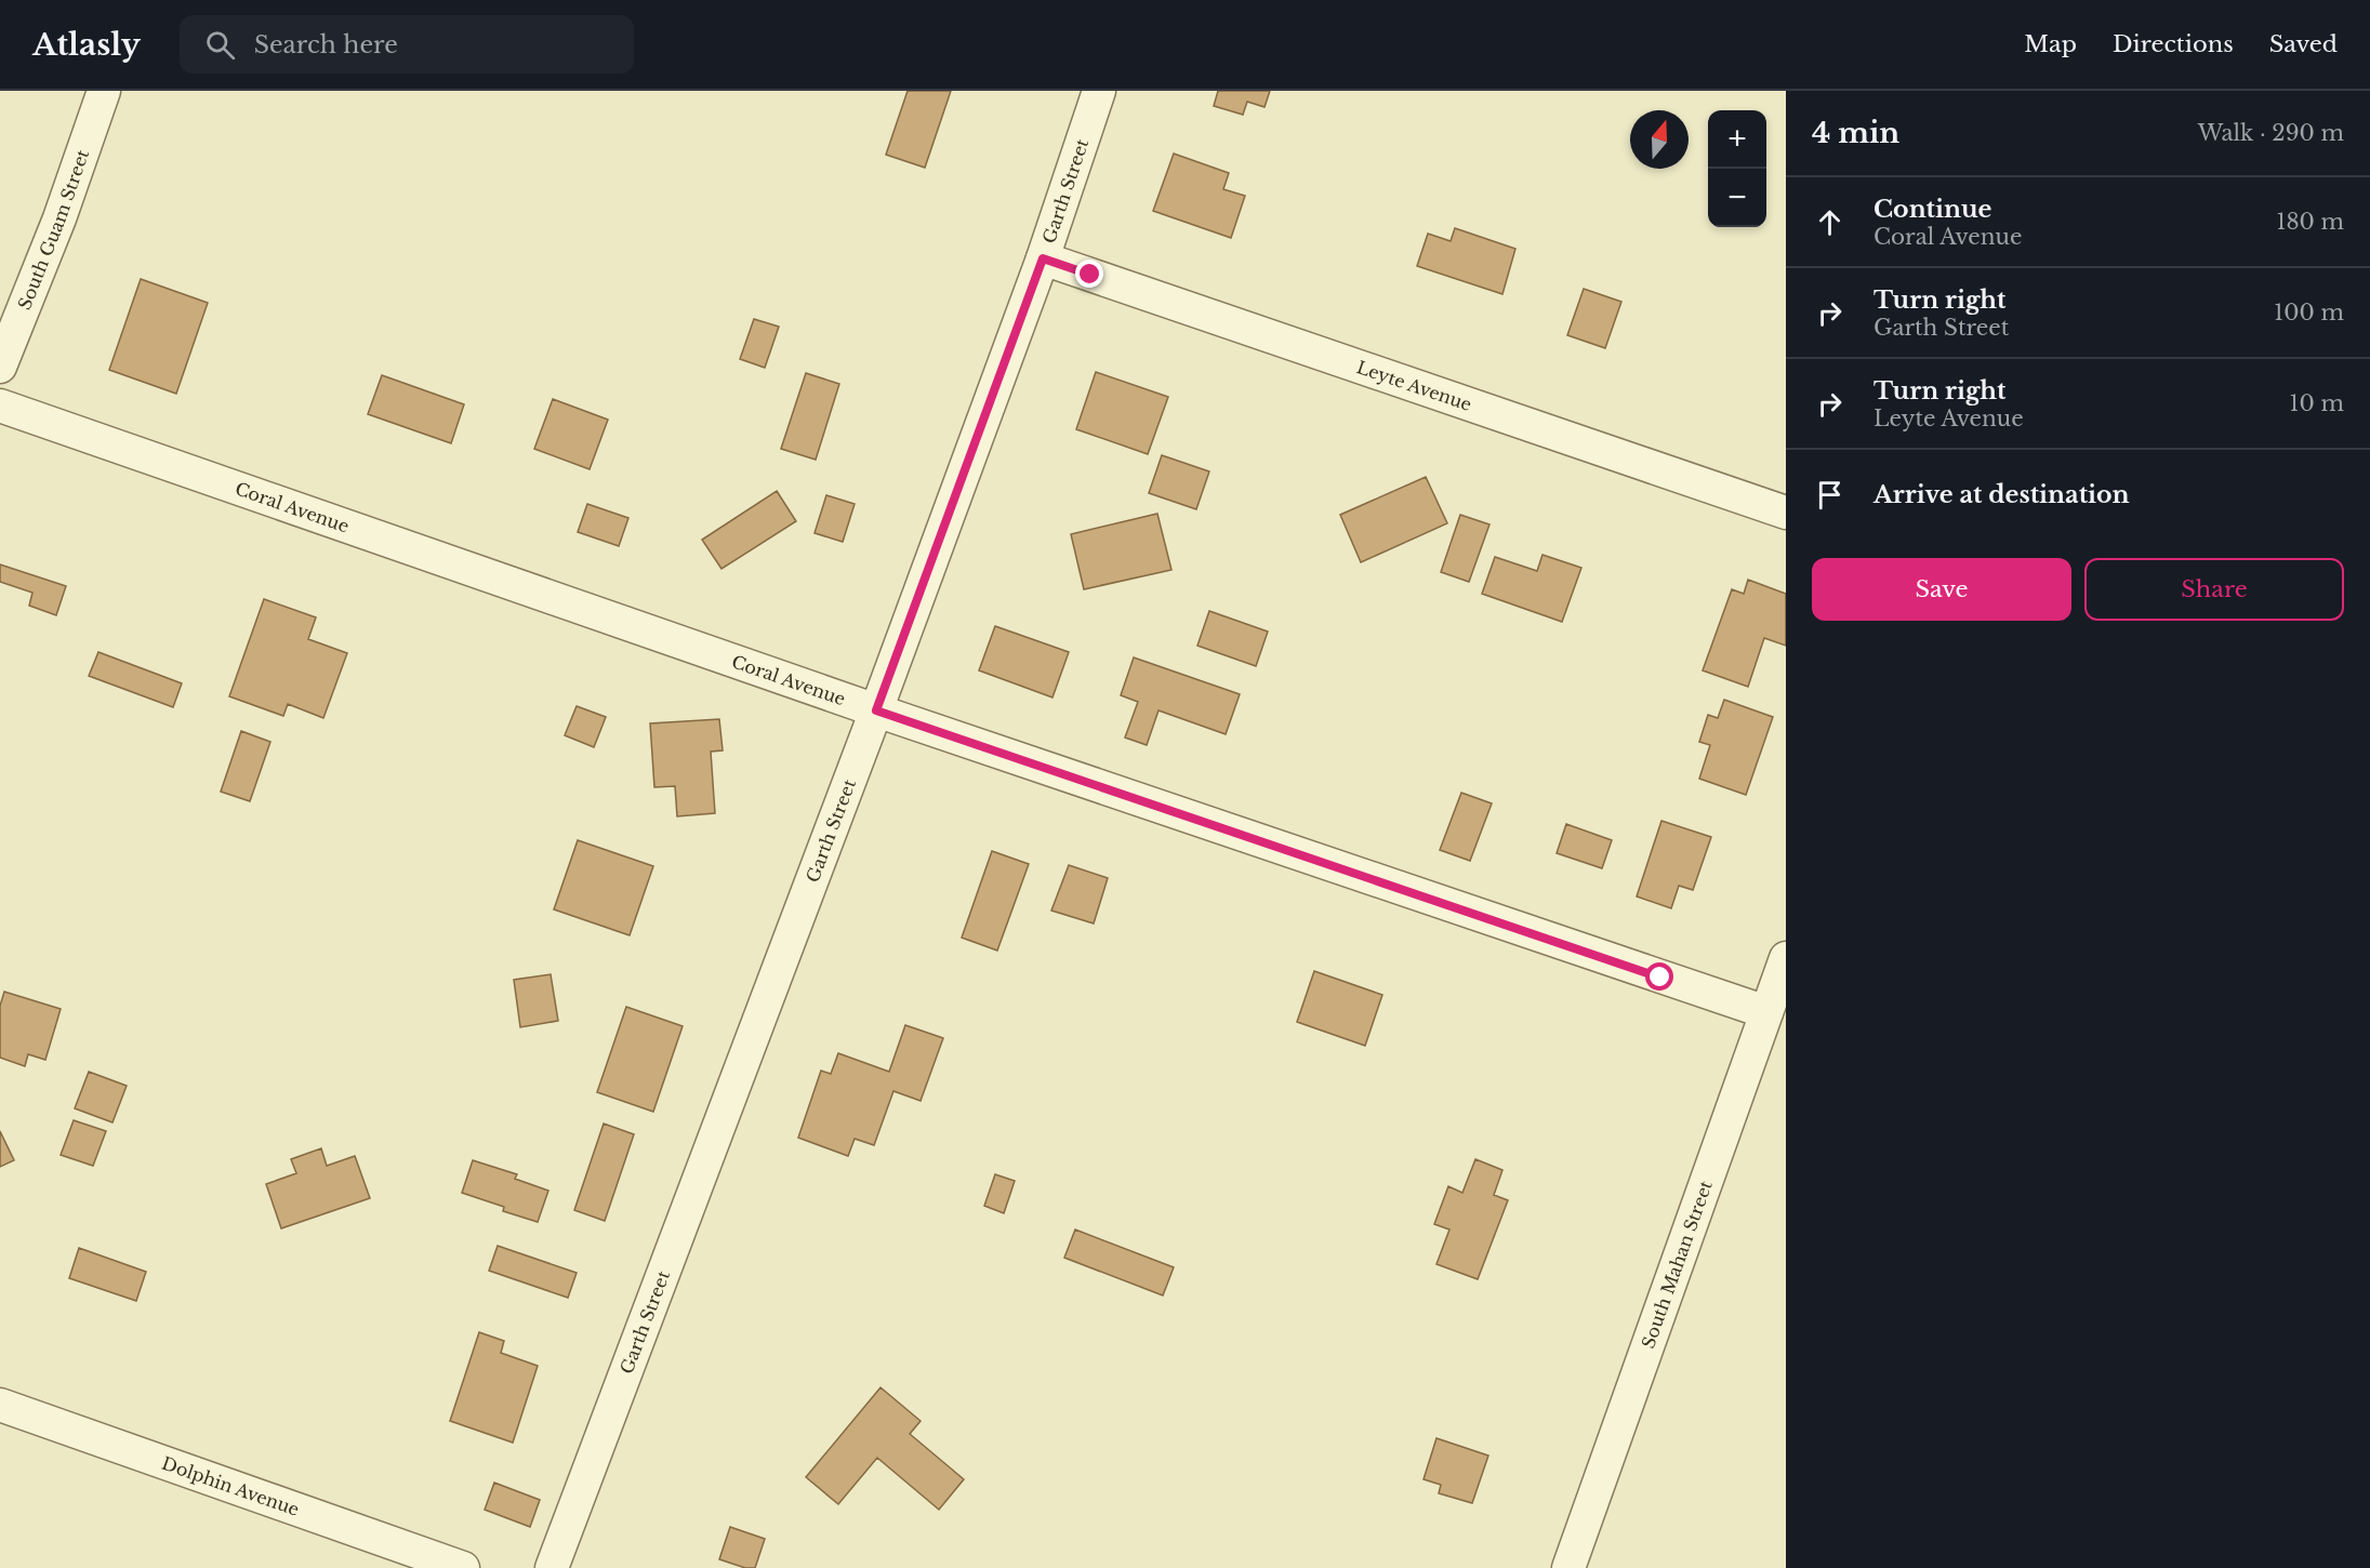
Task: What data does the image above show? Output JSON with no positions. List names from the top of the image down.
{
  "streets": {
    "street": [
      "Garth Street",
      "South Guam Street",
      "Leyte Avenue",
      "Coral Avenue",
      "South Mahan Street",
      "Dolphin Avenue"
    ]
  },
  "crossings": [
    ["Garth Street", "Leyte Avenue"],
    ["Garth Street", "Coral Avenue"],
    ["Coral Avenue", "South Mahan Street"]
  ],
  "north": "top",
  "page": {
    "header": "Atlasly",
    "search": "Search here",
    "nav": ["Map", "Directions", "Saved"],
    "heading": ["4 min", "Walk · 290 m"],
    "map_buttons": ["+", "−"],
    "list": [
      ["Continue", "Coral Avenue", "180 m"],
      ["Turn right", "Garth Street", "100 m"],
      ["Turn right", "Leyte Avenue", "10 m"],
      "Arrive at destination"
    ],
    "buttons": ["Save", "Share"]
  }
}
